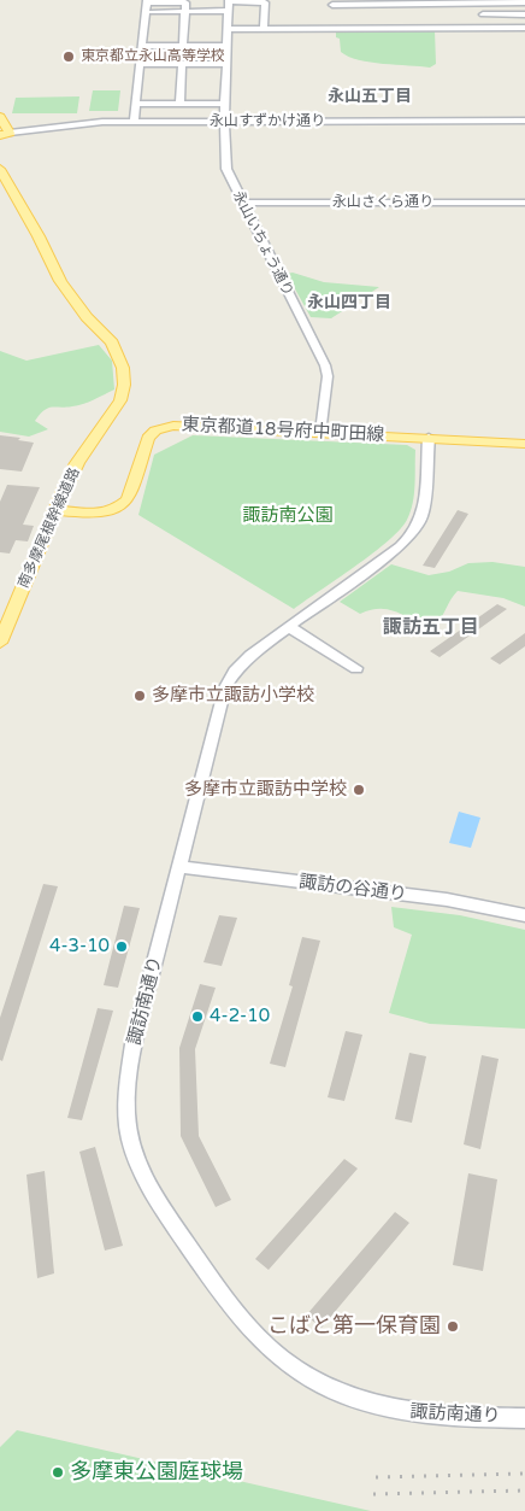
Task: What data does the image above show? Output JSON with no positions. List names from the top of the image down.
{
  "streets": {
    "main road": ["東京都道18号府中町田線", "南多摩尾根幹線道路"],
    "street": [
      "永山すずかけ通り",
      "永山さくら通り",
      "永山いちょう通り",
      "諏訪の谷通り",
      "諏訪南通り"
    ]
  },
  "crossings": [
    ["永山すずかけ通り", "永山いちょう通り"],
    ["永山さくら通り", "永山いちょう通り"],
    ["永山いちょう通り", "東京都道18号府中町田線"],
    ["東京都道18号府中町田線", "南多摩尾根幹線道路"],
    ["東京都道18号府中町田線", "諏訪南通り"],
    ["諏訪の谷通り", "諏訪南通り"]
  ],
  "districts": ["永山五丁目", "永山四丁目", "諏訪五丁目"],
  "parks": ["諏訪南公園"],
  "places": [
    "東京都立永山高等学校",
    "多摩市立諏訪小学校",
    "多摩市立諏訪中学校",
    "4-3-10",
    "4-2-10",
    "こばと第一保育園",
    "多摩東公園庭球場"
  ]
}
